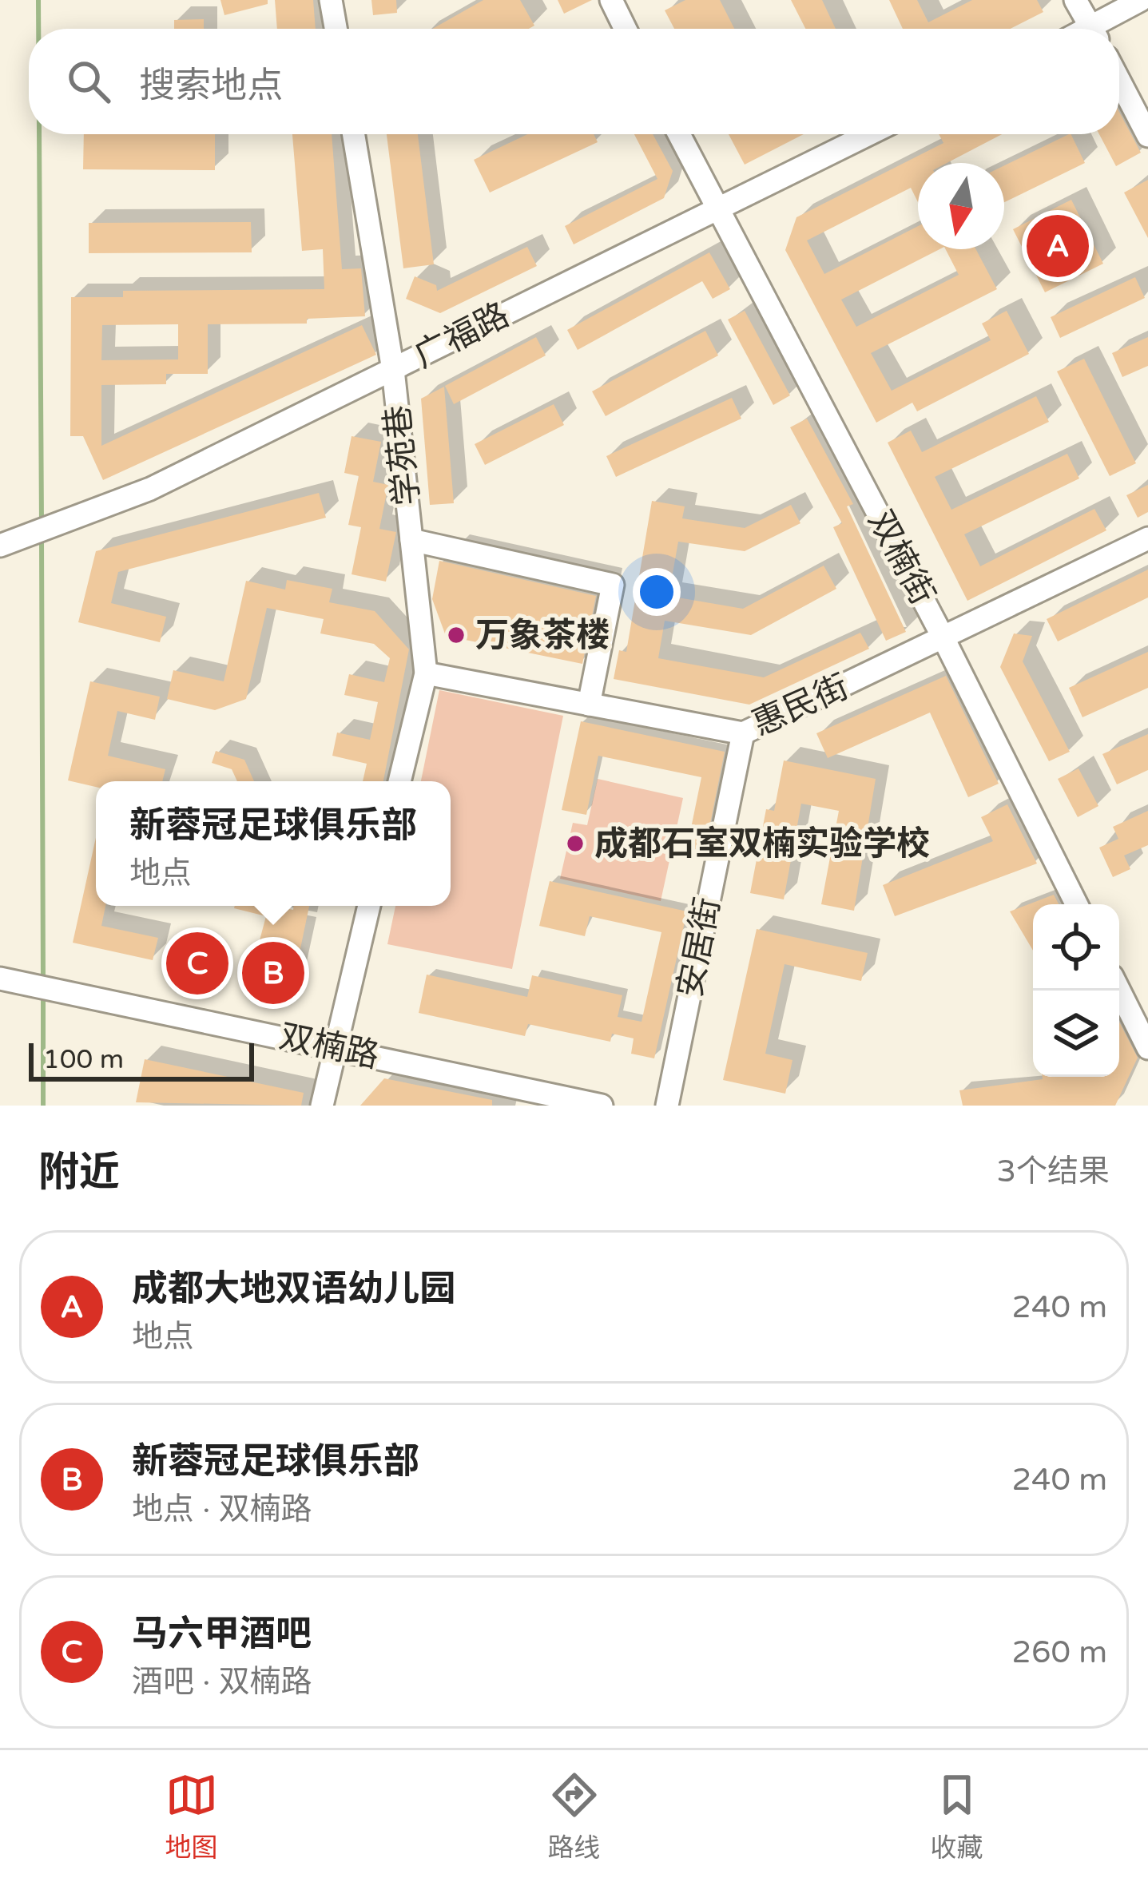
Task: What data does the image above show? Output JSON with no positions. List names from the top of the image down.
{
  "streets": {
    "street": [
      "广福路",
      "学苑巷",
      "双楠街",
      "惠民街",
      "安居街",
      "双楠路"
    ]
  },
  "crossings": [
    ["广福路", "学苑巷"],
    ["广福路", "双楠街"],
    ["学苑巷", "惠民街"],
    ["双楠街", "惠民街"],
    ["惠民街", "安居街"]
  ],
  "places": ["万象茶楼", "成都石室双楠实验学校"],
  "scale_bar": "100 m",
  "north": "bottom",
  "page": {
    "search": "搜索地点",
    "pins": ["A", "C", "B"],
    "popup": ["新蓉冠足球俱乐部", "地点"],
    "scale": "100 m",
    "heading": ["附近", "3个结果"],
    "list": [
      {
        "mark": "A",
        "name": "成都大地双语幼儿园",
        "note": "地点",
        "value": "240 m"
      },
      {
        "mark": "B",
        "name": "新蓉冠足球俱乐部",
        "note": "地点 · 双楠路",
        "value": "240 m"
      },
      {
        "mark": "C",
        "name": "马六甲酒吧",
        "note": "酒吧 · 双楠路",
        "value": "260 m"
      }
    ],
    "nav": ["地图", "路线", "收藏"]
  }
}
